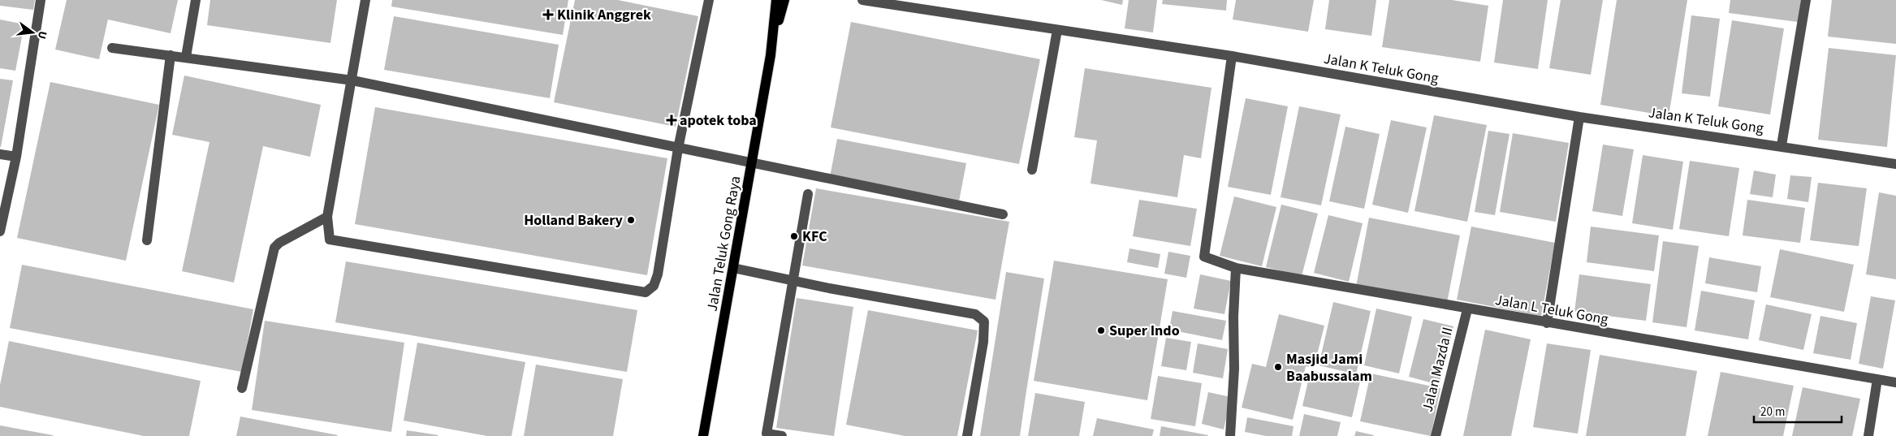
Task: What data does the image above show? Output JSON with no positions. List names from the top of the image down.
{
  "streets": {
    "main road": ["Jalan Teluk Gong Raya"],
    "street": ["Jalan K Teluk Gong", "Jalan L Teluk Gong", "Jalan Mazda II"]
  },
  "crossings": [
    ["Jalan K Teluk Gong", "Jalan L Teluk Gong"],
    ["Jalan L Teluk Gong", "Jalan Mazda II"]
  ],
  "places": {
    "health": ["Klinik Anggrek", "apotek toba"],
    "other": [
      "Holland Bakery",
      "KFC",
      "Super Indo",
      "Masjid Jami Baabussalam"
    ]
  },
  "scale_bar": "20 m",
  "north": "right"
}
